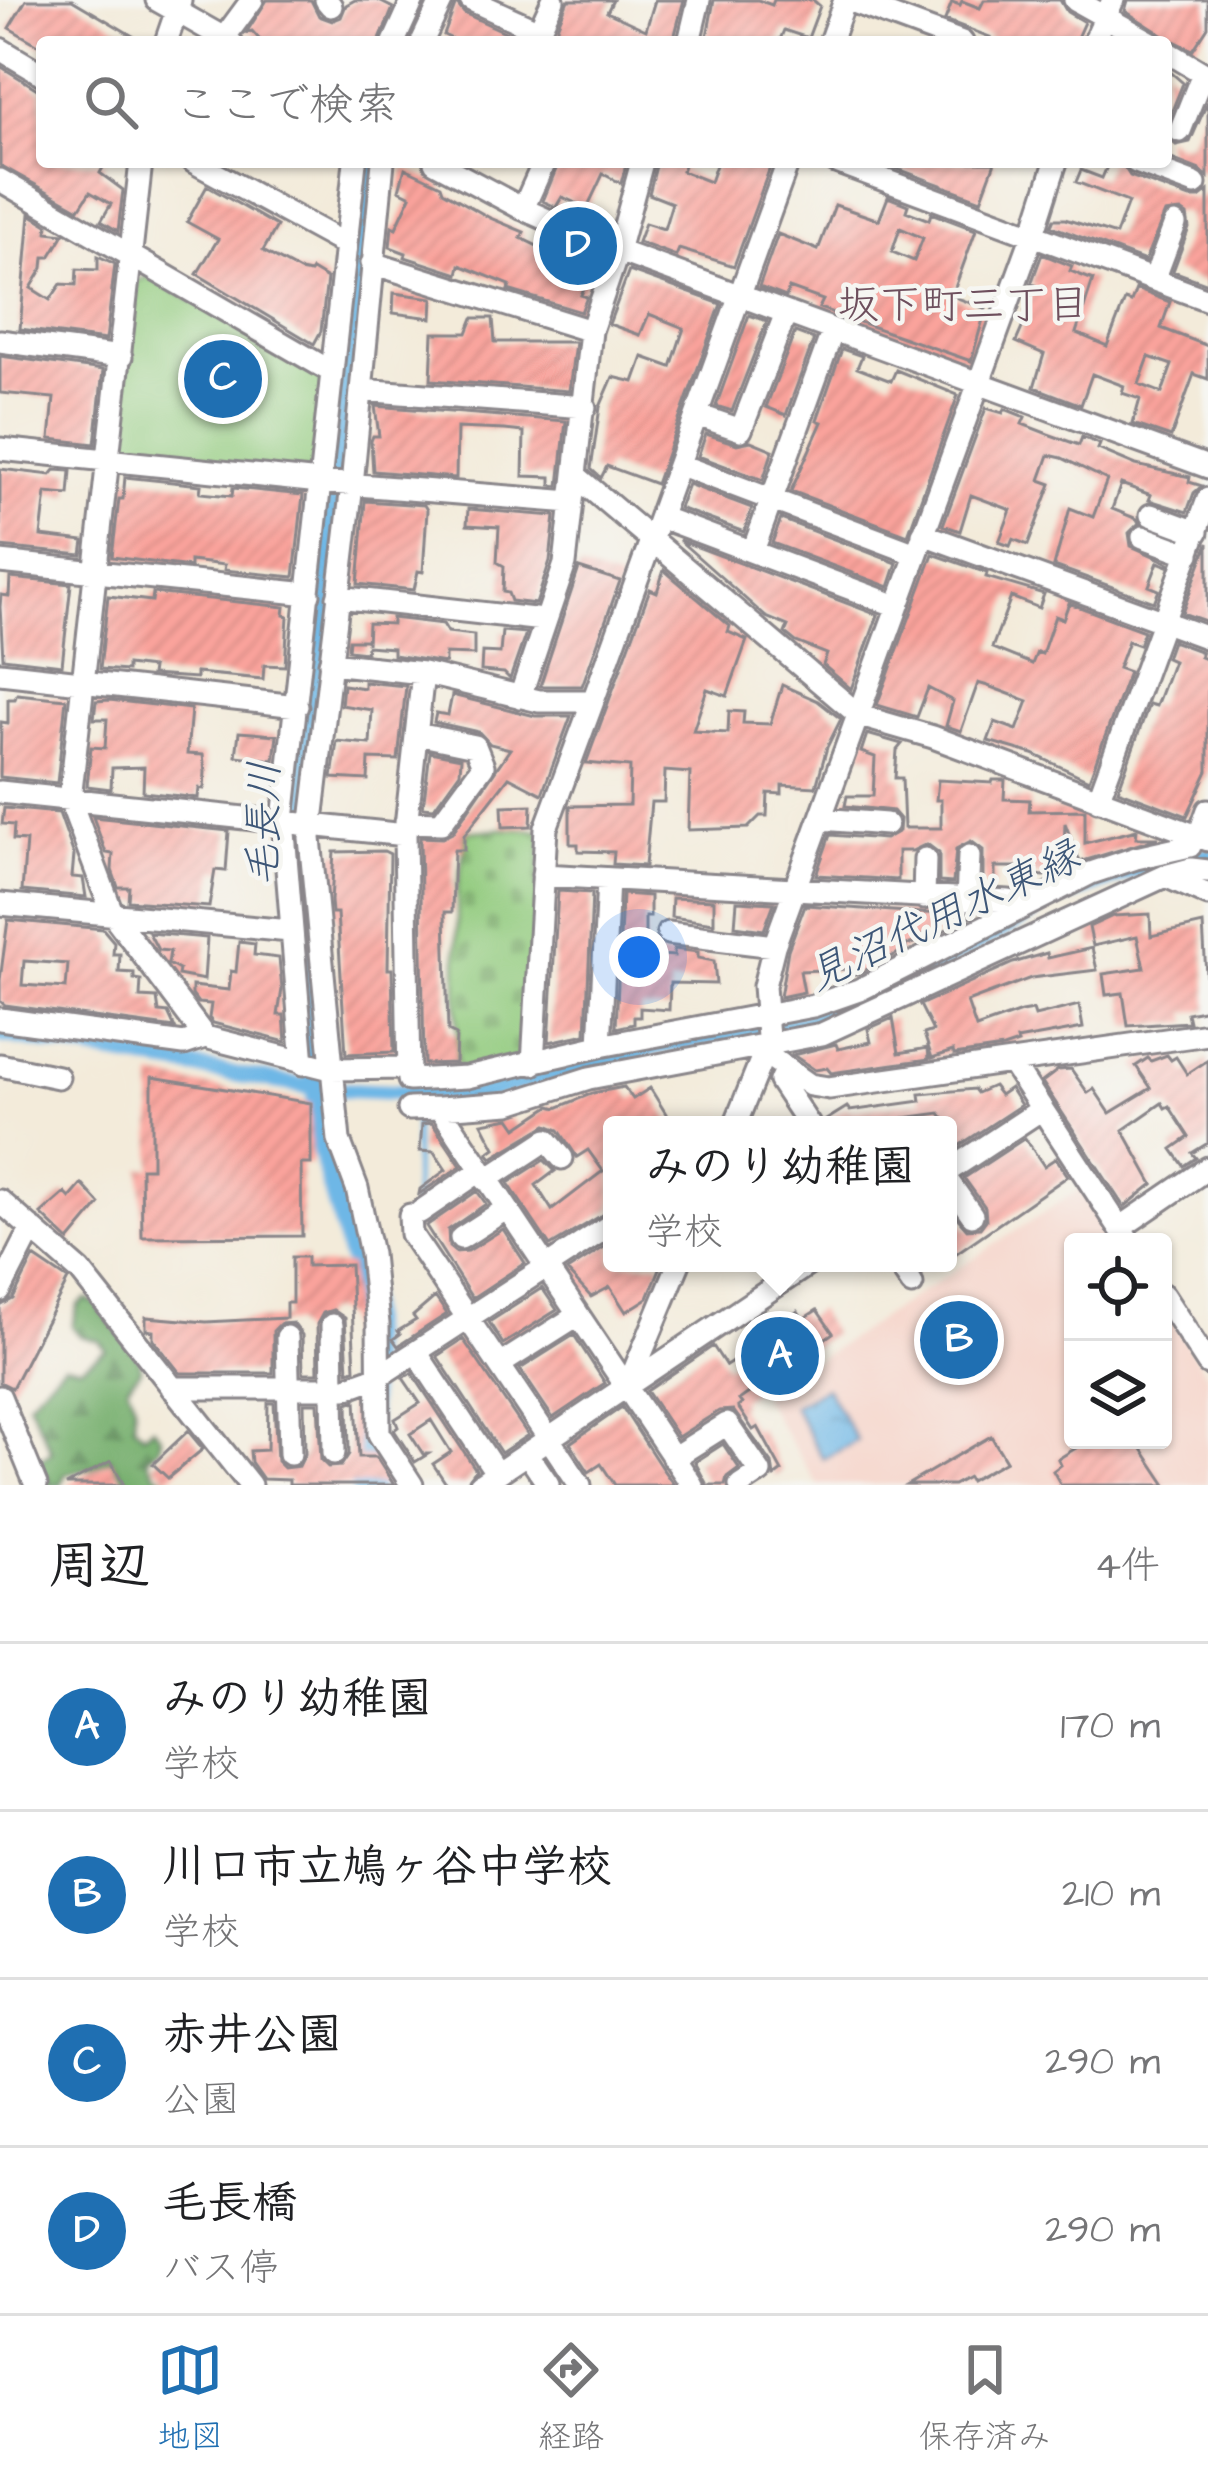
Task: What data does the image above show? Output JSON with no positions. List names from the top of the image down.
{
  "districts": ["坂下町三丁目"],
  "water": ["毛長川", "見沼代用水東縁"],
  "page": {
    "search": "ここで検索",
    "pins": [
      "D",
      "C",
      "B",
      "A"
    ],
    "popup": ["みのり幼稚園", "学校"],
    "heading": ["周辺", "4件"],
    "list": [
      {
        "mark": "A",
        "name": "みのり幼稚園",
        "note": "学校",
        "value": "170 m"
      },
      {
        "mark": "B",
        "name": "川口市立鳩ヶ谷中学校",
        "note": "学校",
        "value": "210 m"
      },
      {
        "mark": "C",
        "name": "赤井公園",
        "note": "公園",
        "value": "290 m"
      },
      {
        "mark": "D",
        "name": "毛長橋",
        "note": "バス停",
        "value": "290 m"
      }
    ],
    "nav": ["地図", "経路", "保存済み"]
  }
}
